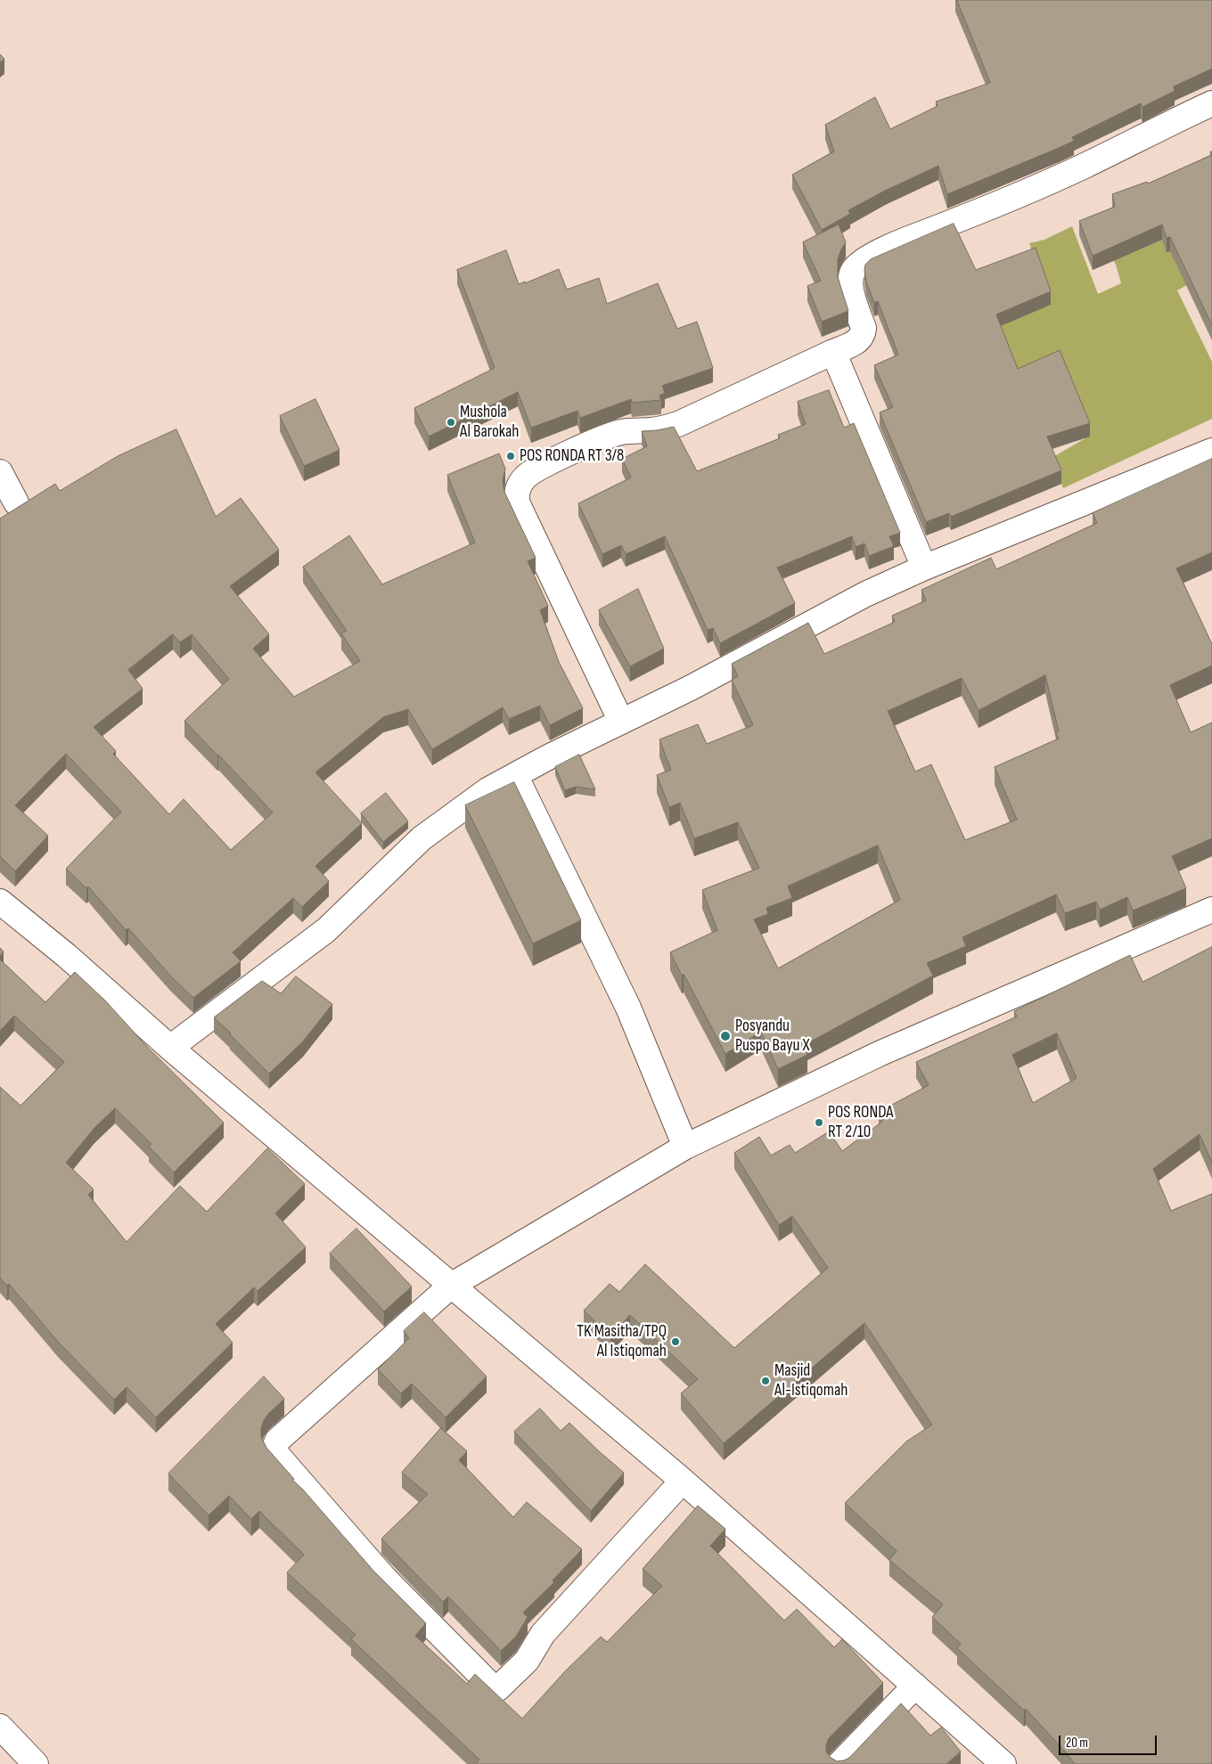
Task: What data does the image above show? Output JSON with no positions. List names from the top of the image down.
{
  "places": [
    "Mushola Al Barokah",
    "POS RONDA RT 3/8",
    "Posyandu Puspo Bayu X",
    "POS RONDA RT 2/10",
    "TK Masitha/TPQ Al Istiqomah",
    "Masjid Al-Istiqomah"
  ],
  "scale_bar": "20 m"
}
